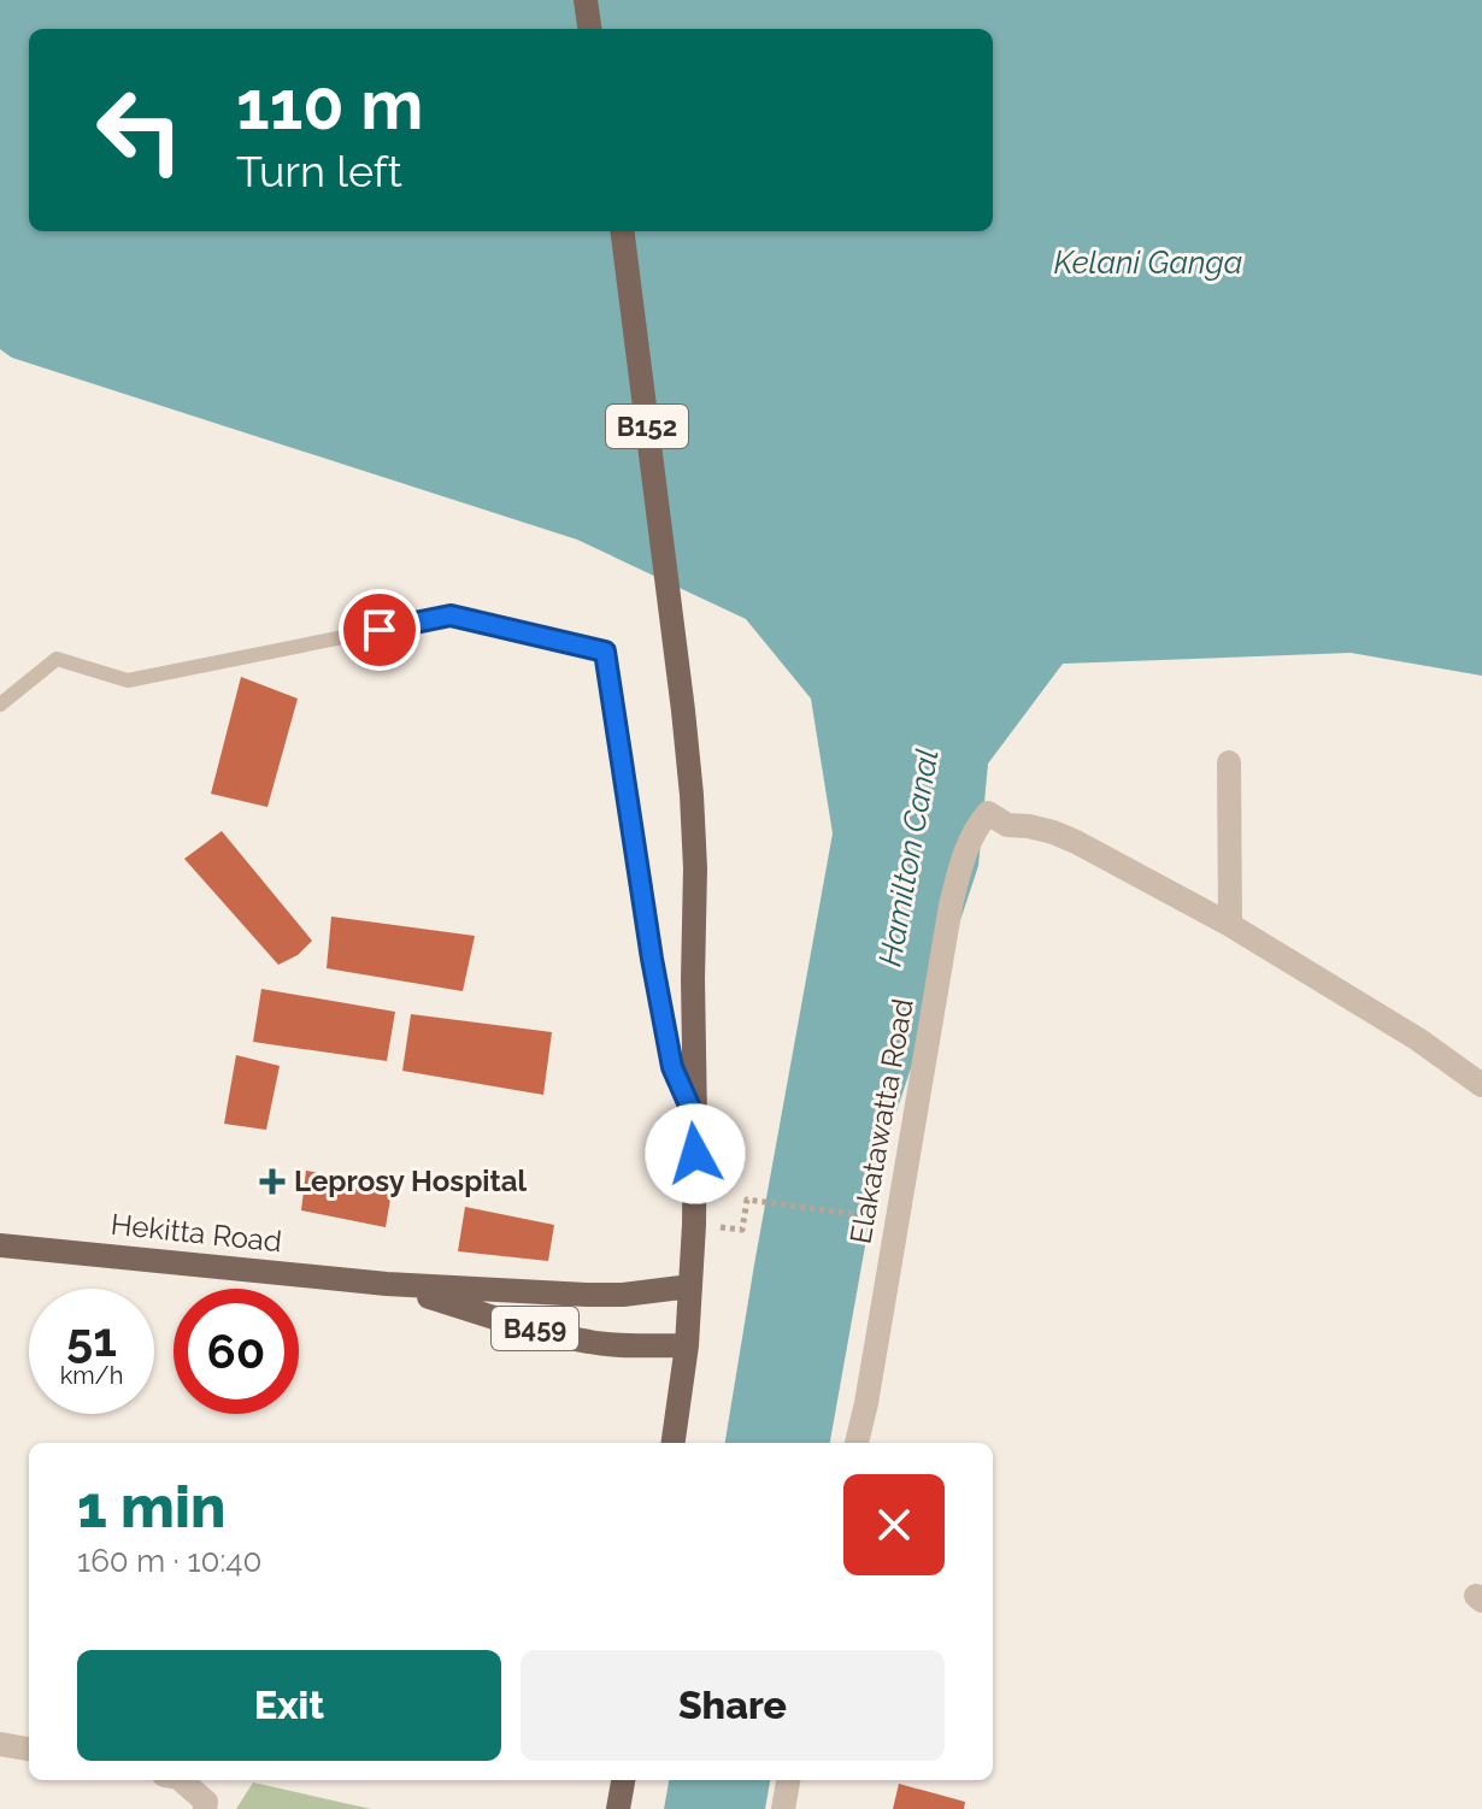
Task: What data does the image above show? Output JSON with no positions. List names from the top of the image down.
{
  "streets": {
    "main road": ["B152", "Hekitta Road", "B459"],
    "street": ["Elakatawatta Road"]
  },
  "crossings": [
    ["B152", "Hekitta Road"]
  ],
  "water": ["Kelani Ganga", "Hamilton Canal"],
  "places": {
    "health": ["Leprosy Hospital"]
  },
  "page": {
    "turn": ["110 m", "Turn left"],
    "speed": "51 km/h",
    "limit": "60",
    "heading": ["1 min", "160 m · 10:40"],
    "buttons": ["Exit", "Share"]
  }
}
